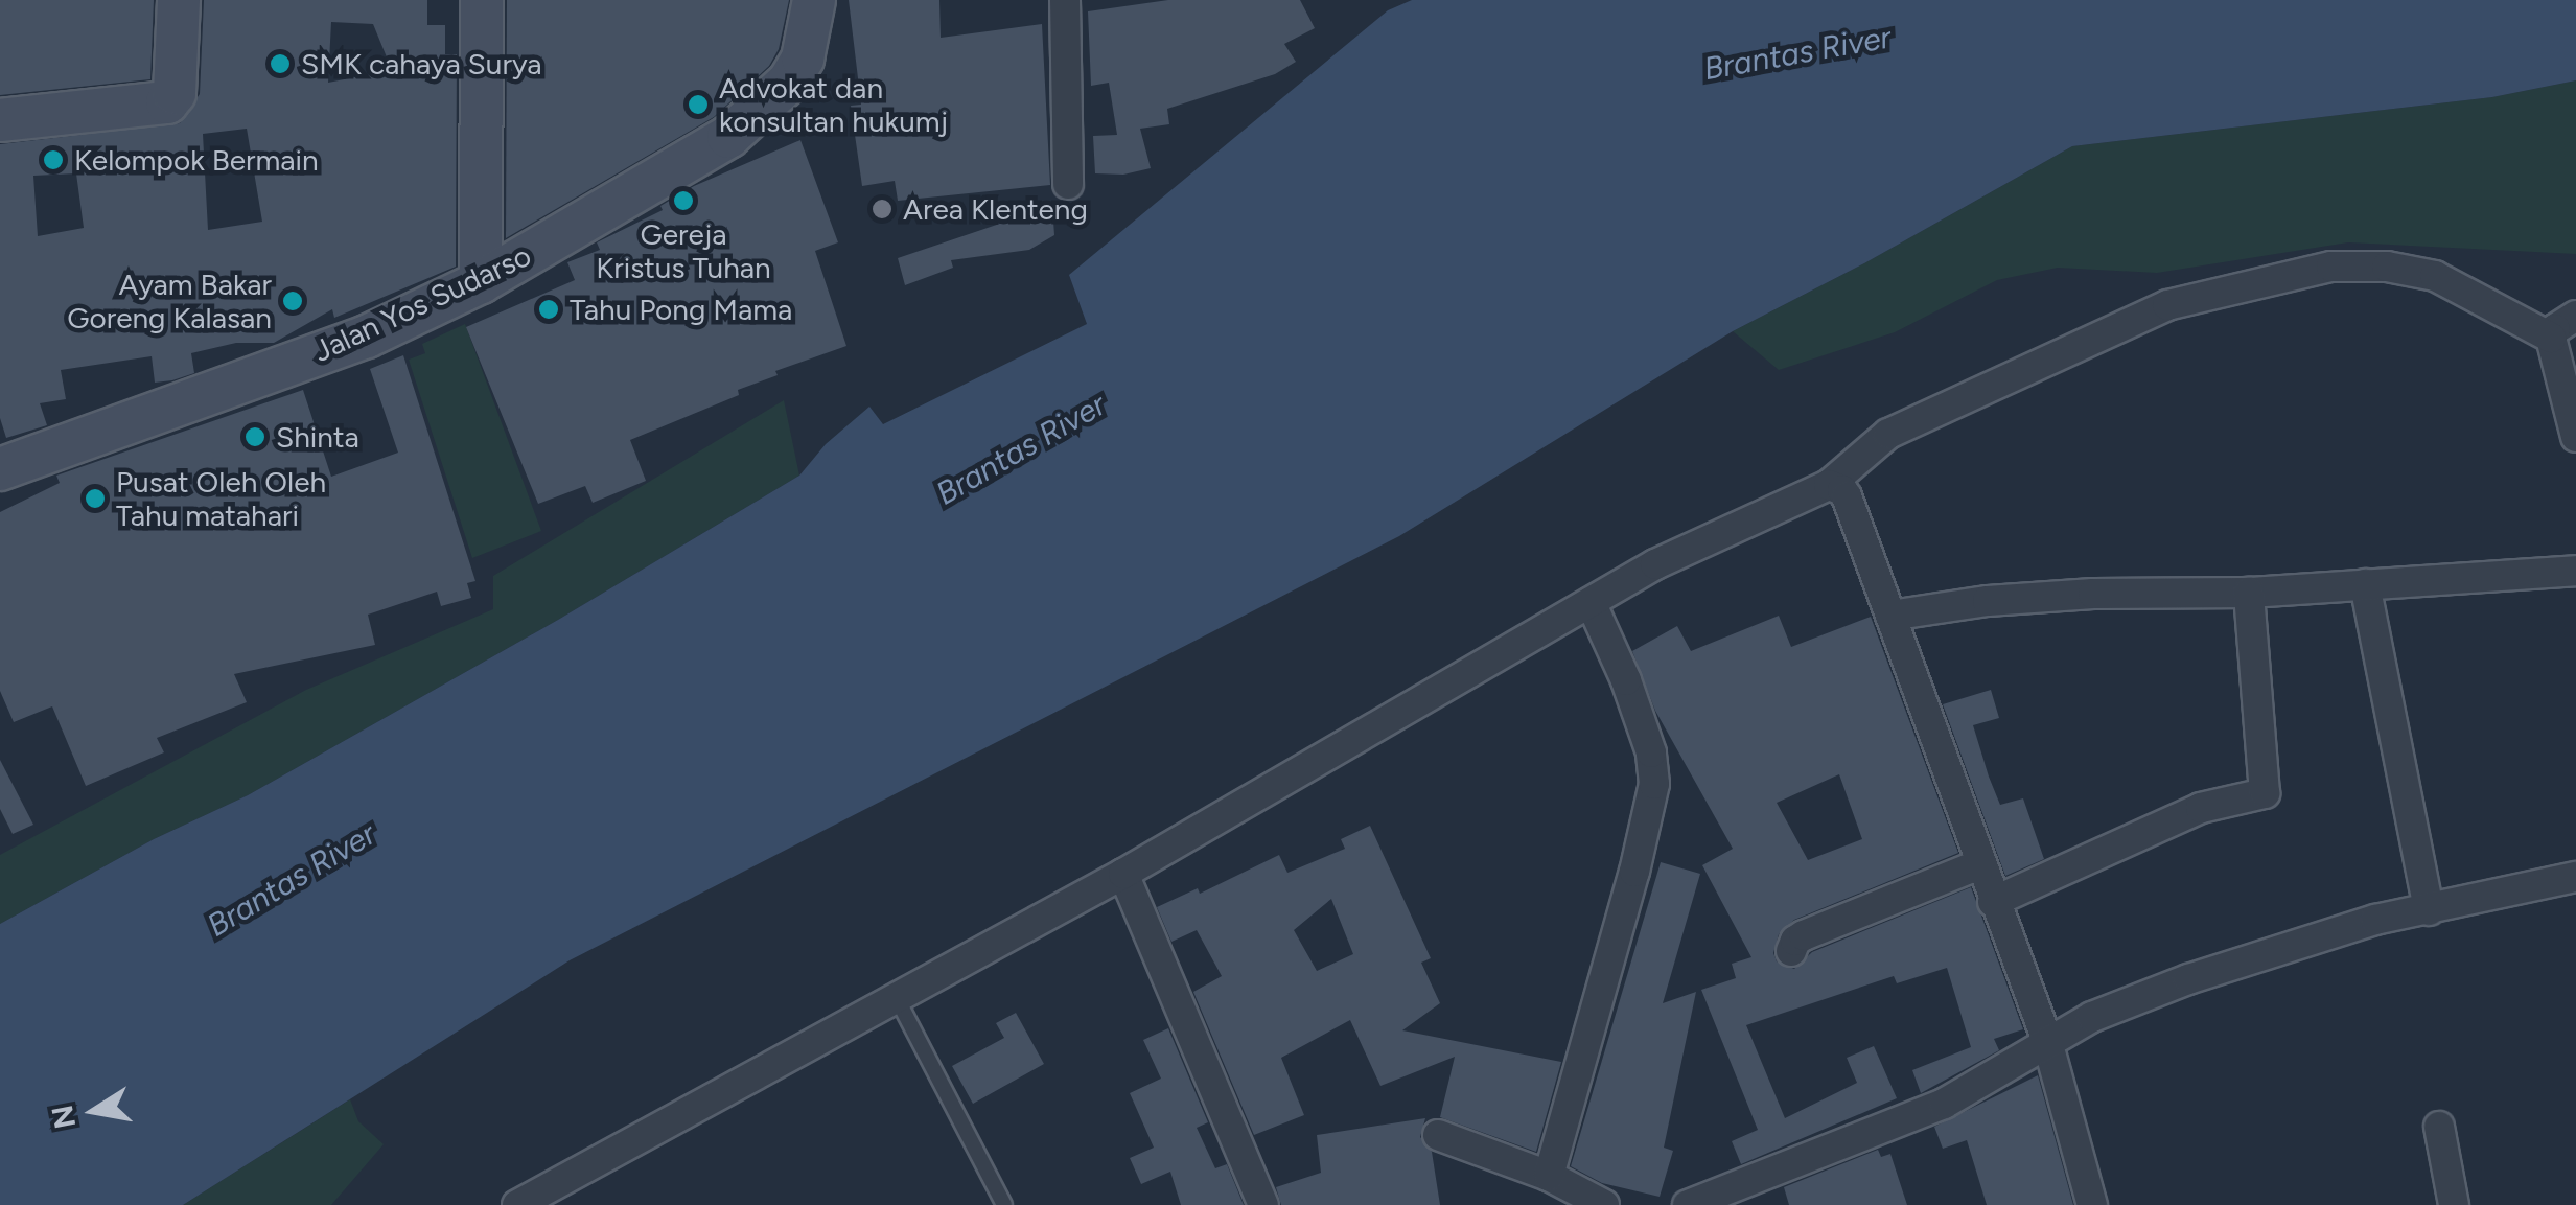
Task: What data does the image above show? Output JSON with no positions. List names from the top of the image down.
{
  "streets": {
    "main road": ["Jalan Yos Sudarso"]
  },
  "water": ["Brantas River"],
  "places": [
    "SMK cahaya Surya",
    "Advokat dan konsultan hukumj",
    "Kelompok Bermain",
    "Gereja Kristus Tuhan",
    "Area Klenteng",
    "Ayam Bakar Goreng Kalasan",
    "Tahu Pong Mama",
    "Shinta",
    "Pusat Oleh Oleh Tahu matahari"
  ],
  "north": "left"
}
